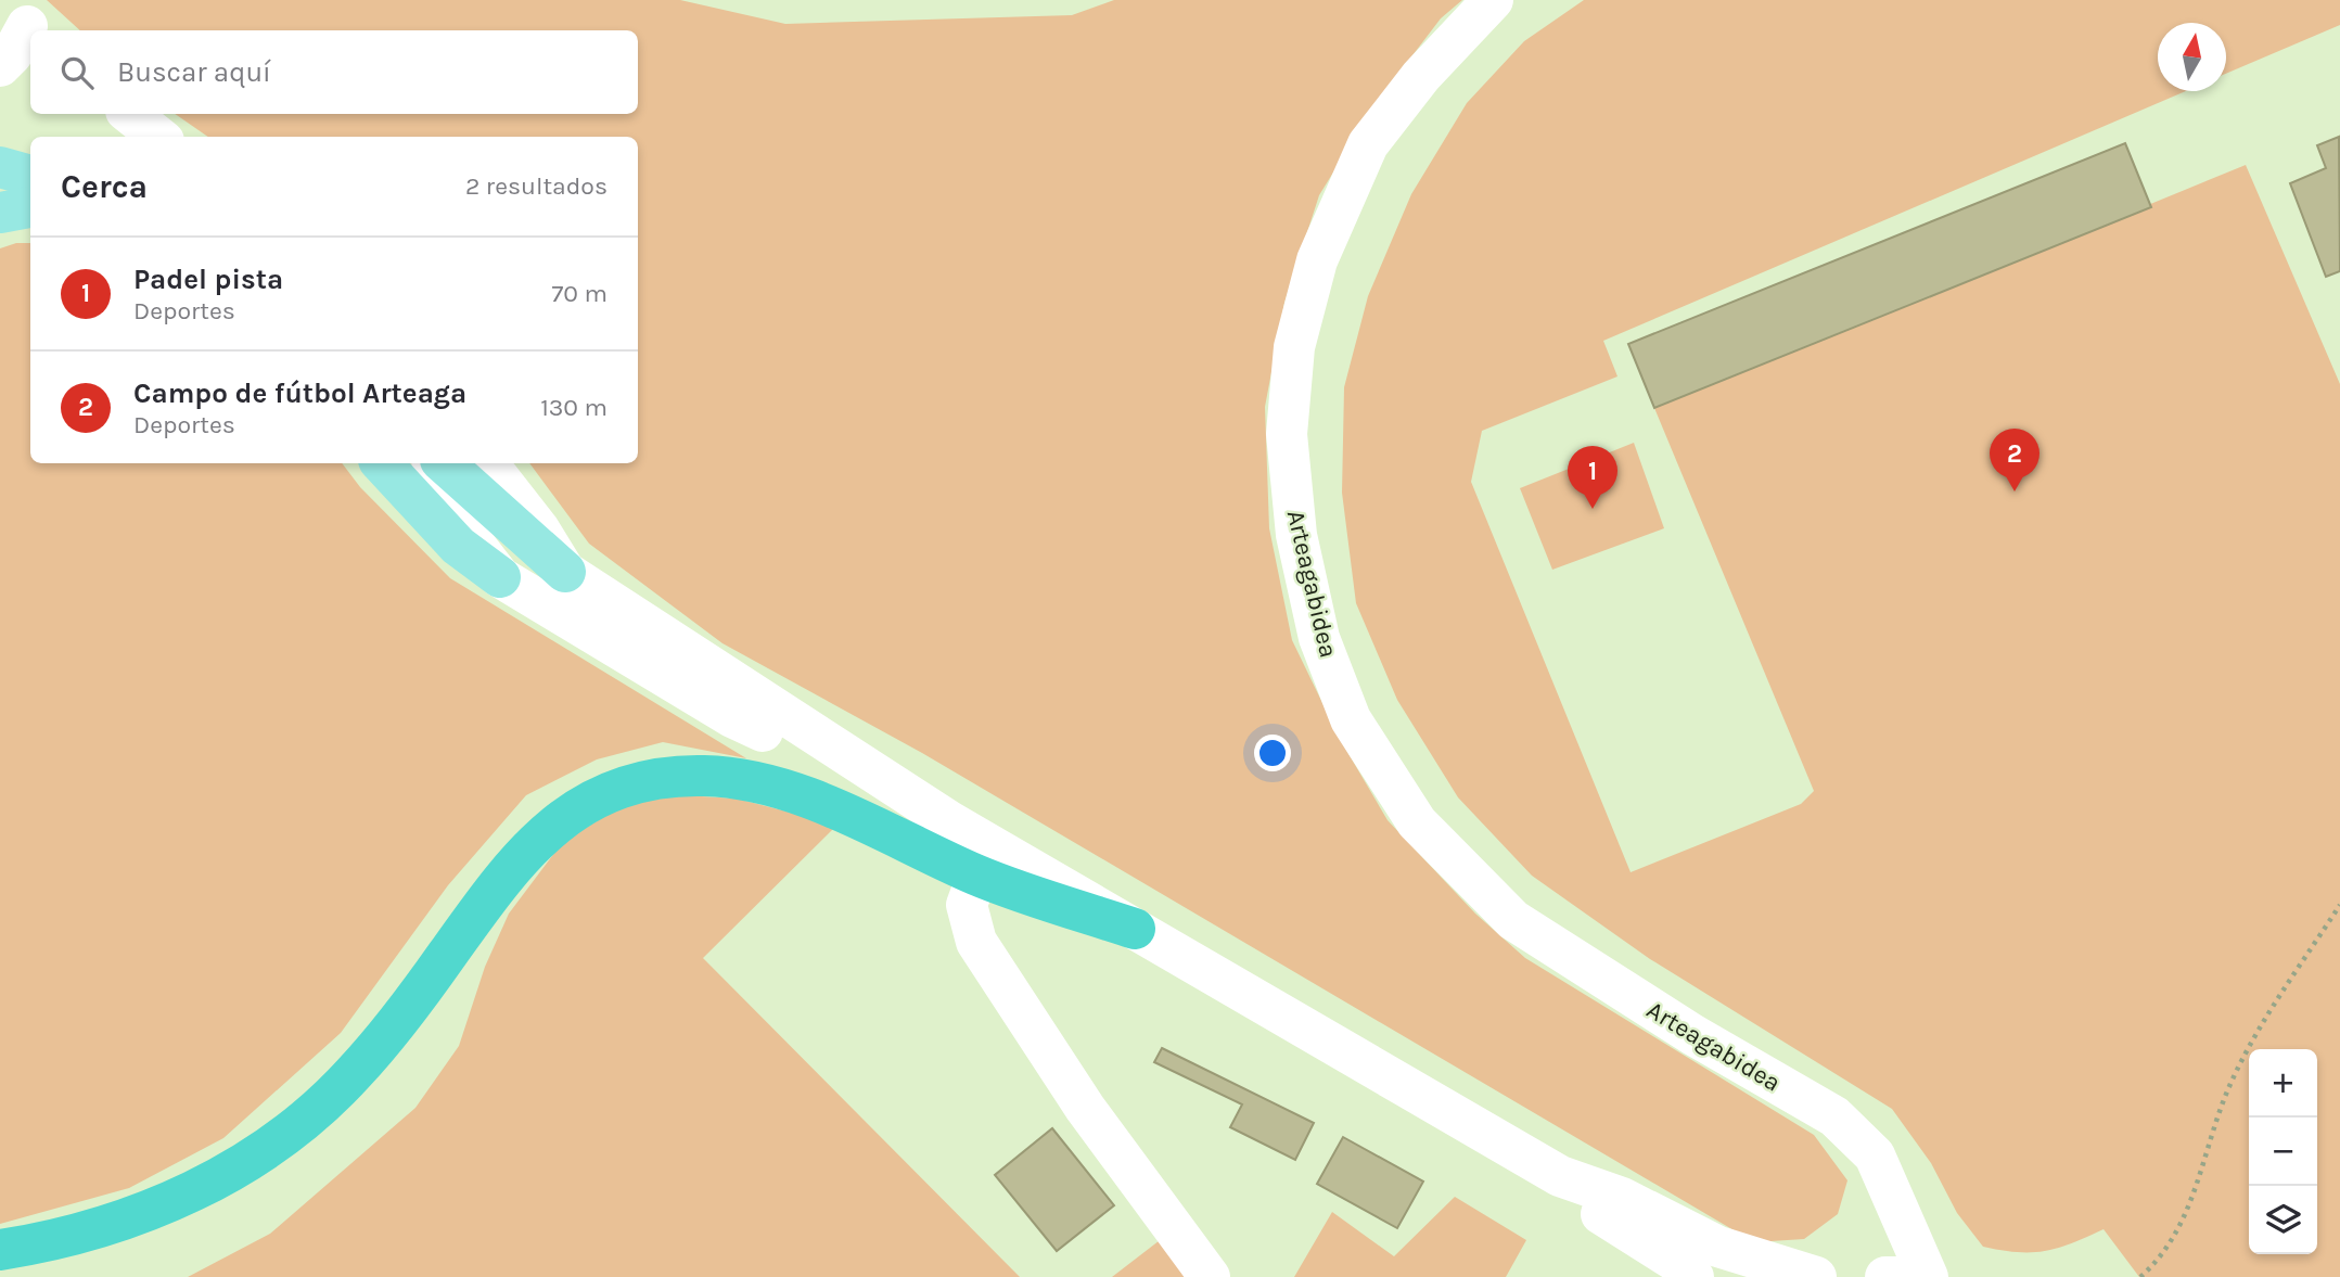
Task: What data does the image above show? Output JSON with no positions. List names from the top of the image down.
{
  "streets": {
    "street": ["Arteagabidea"]
  },
  "north": "top",
  "page": {
    "search": "Buscar aquí",
    "heading": ["Cerca", "2 resultados"],
    "list": [
      {
        "mark": "1",
        "name": "Padel pista",
        "note": "Deportes",
        "value": "70 m"
      },
      {
        "mark": "2",
        "name": "Campo de fútbol Arteaga",
        "note": "Deportes",
        "value": "130 m"
      }
    ],
    "pins": ["2", "1"],
    "map_buttons": ["+", "−"]
  }
}
